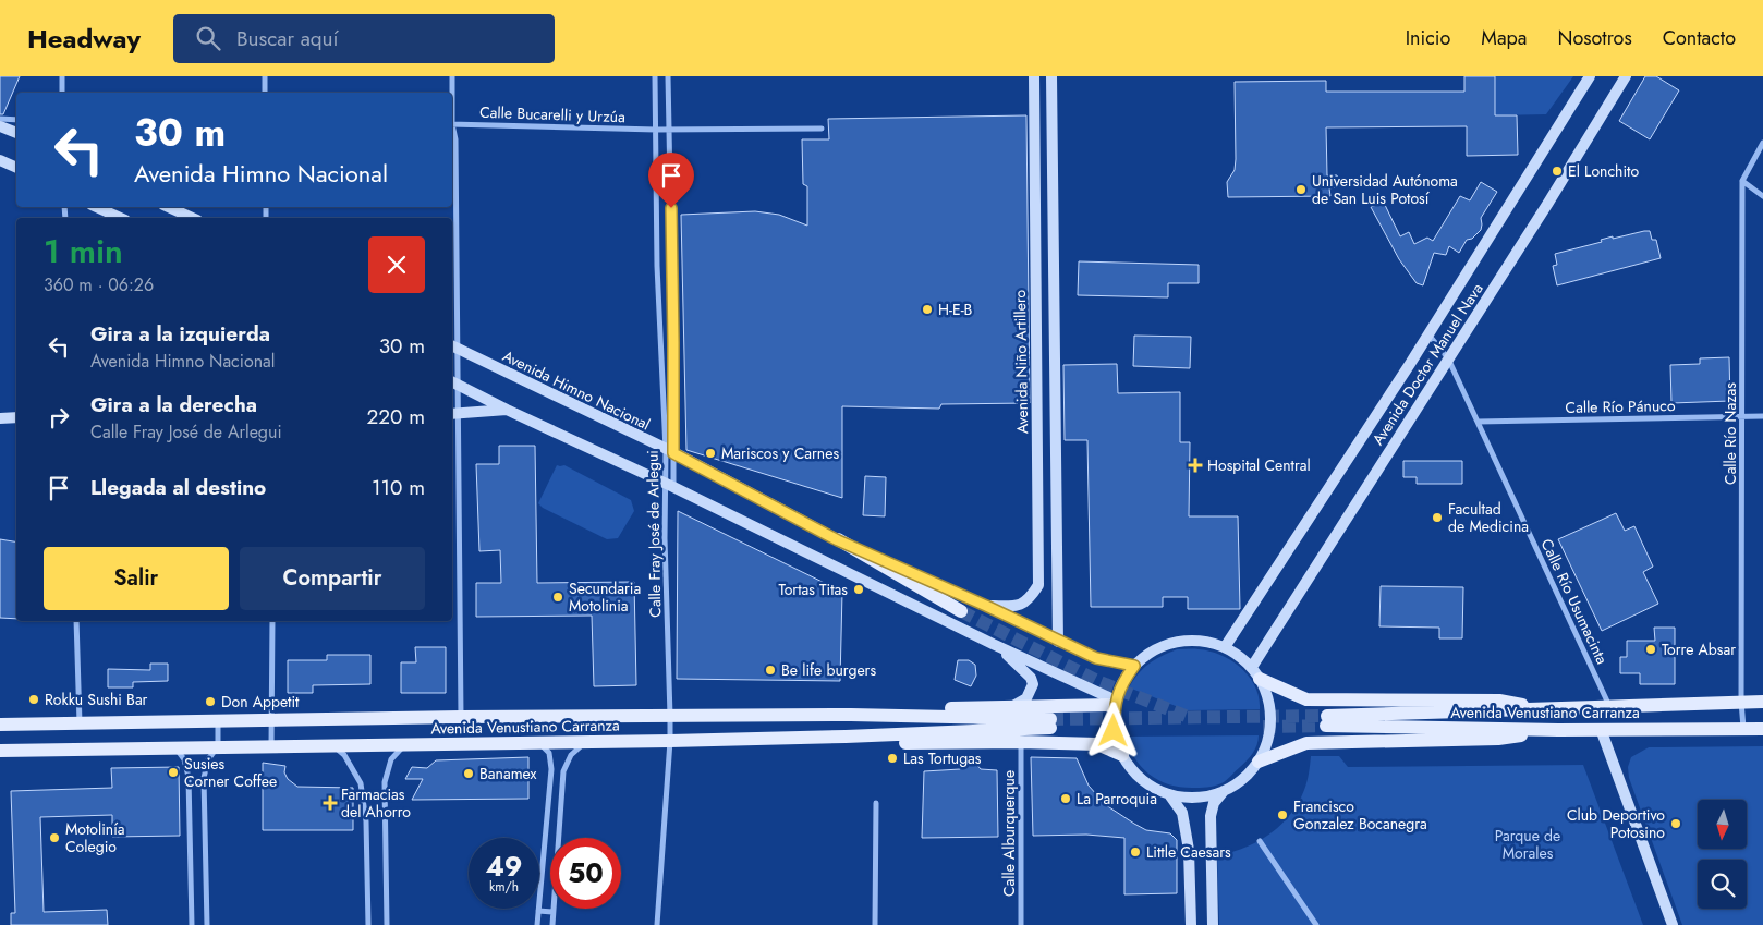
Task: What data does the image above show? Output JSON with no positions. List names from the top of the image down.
{
  "streets": {
    "main road": [
      "Avenida Niño Artillero",
      "Avenida Doctor Manuel Nava",
      "Avenida Himno Nacional",
      "Avenida Venustiano Carranza"
    ],
    "street": [
      "Calle Bucarelli y Urzúa",
      "Calle Río Pánuco",
      "Calle Río Nazas",
      "Calle Fray José de Arlegui",
      "Calle Río Usumacinta",
      "Calle Alburquerque"
    ]
  },
  "crossings": [
    ["Calle Bucarelli y Urzúa", "Calle Fray José de Arlegui"],
    ["Avenida Niño Artillero", "Avenida Himno Nacional"],
    ["Avenida Doctor Manuel Nava", "Avenida Himno Nacional"],
    ["Avenida Doctor Manuel Nava", "Calle Río Usumacinta"],
    ["Avenida Himno Nacional", "Calle Fray José de Arlegui"],
    ["Calle Río Pánuco", "Calle Río Nazas"],
    ["Calle Río Pánuco", "Calle Río Usumacinta"],
    ["Calle Río Nazas", "Avenida Venustiano Carranza"],
    ["Calle Fray José de Arlegui", "Avenida Venustiano Carranza"],
    ["Calle Río Usumacinta", "Avenida Venustiano Carranza"]
  ],
  "parks": ["Parque de Morales"],
  "places": {
    "other": [
      "El Lonchito",
      "Universidad Autónoma de San Luis Potosí",
      "H-E-B",
      "Mariscos y Carnes",
      "Facultad de Medicina",
      "Tortas Titas",
      "Secundaria Motolinia",
      "Torre Absar",
      "Be life burgers",
      "Rokku Sushi Bar",
      "Don Appetit",
      "Las Tortugas",
      "Susies Corner Coffee",
      "Banamex",
      "La Parroquia",
      "Francisco Gonzalez Bocanegra",
      "Club Deportivo Potosino",
      "Motolinía Colegio",
      "Little Caesars"
    ],
    "health": ["Hospital Central", "Farmacias del Ahorro"]
  },
  "north": "bottom",
  "page": {
    "header": "Headway",
    "search": "Buscar aquí",
    "nav": [
      "Inicio",
      "Mapa",
      "Nosotros",
      "Contacto"
    ],
    "turn": ["30 m", "Avenida Himno Nacional"],
    "heading": ["1 min", "360 m · 06:26"],
    "list": [
      {
        "name": "Gira a la izquierda",
        "note": "Avenida Himno Nacional",
        "value": "30 m"
      },
      {
        "name": "Gira a la derecha",
        "note": "Calle Fray José de Arlegui",
        "value": "220 m"
      },
      {
        "name": "Llegada al destino",
        "value": "110 m"
      }
    ],
    "buttons": ["Salir", "Compartir"],
    "speed": "49 km/h",
    "limit": "50"
  }
}
